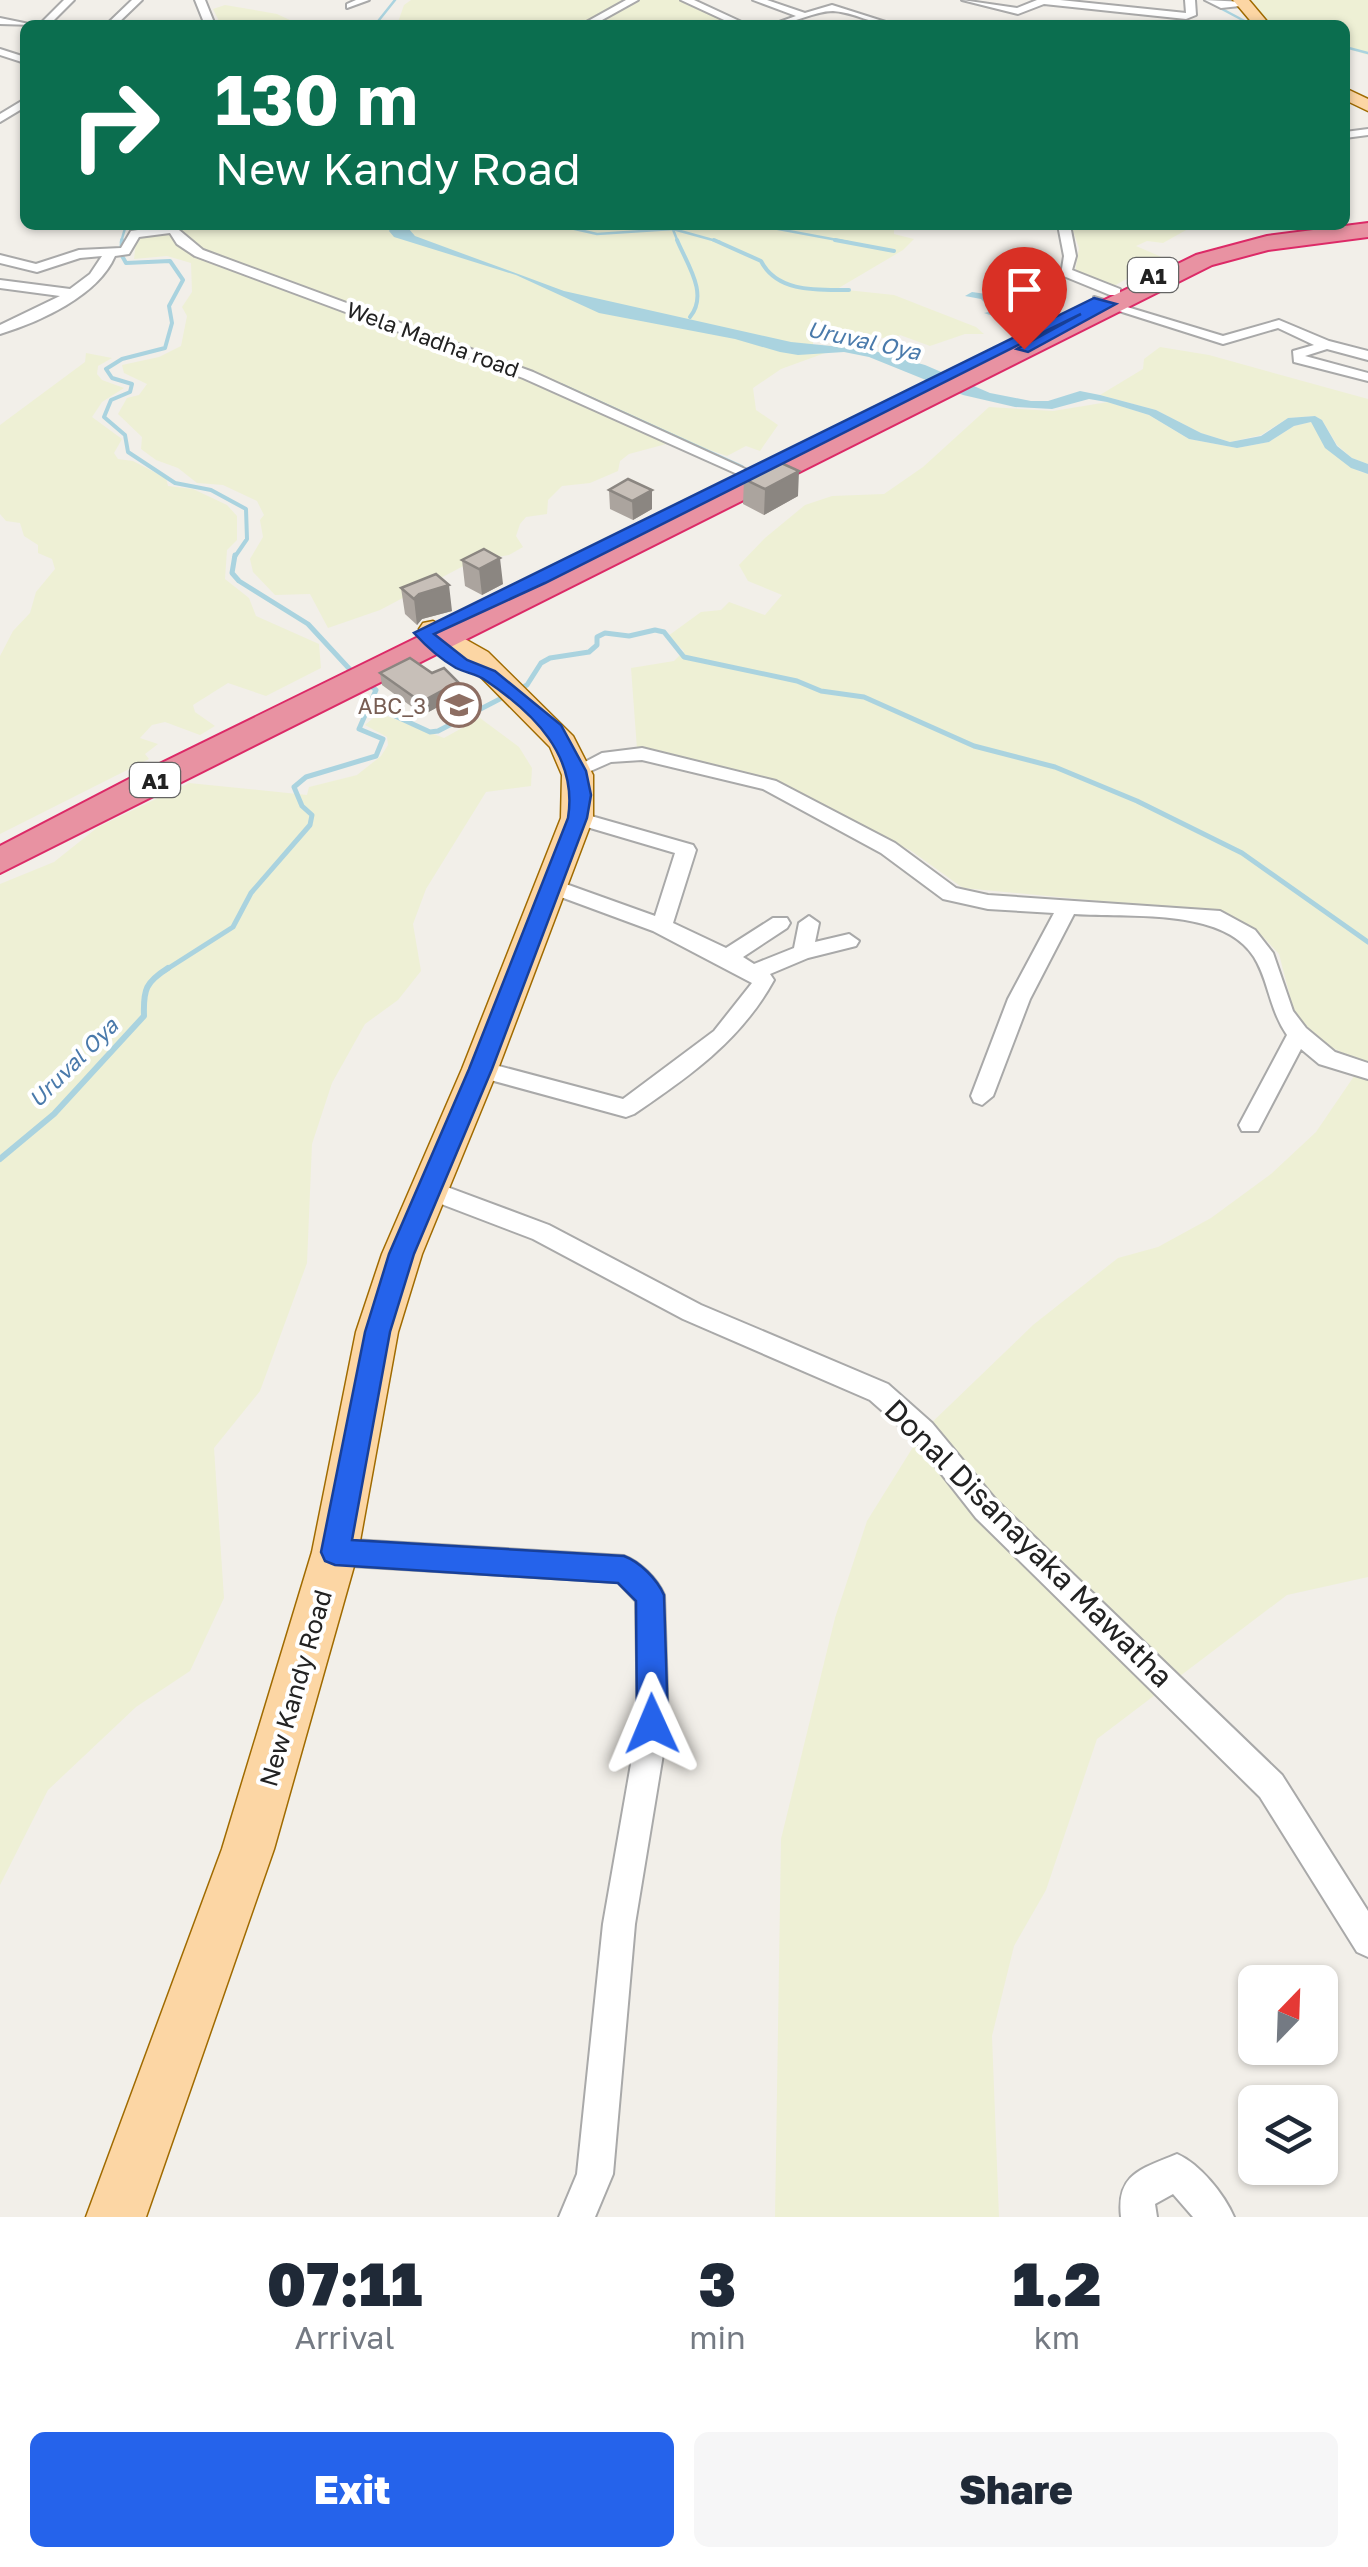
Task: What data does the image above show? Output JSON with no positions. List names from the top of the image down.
{
  "streets": {
    "highway": ["A1"],
    "main road": ["New Kandy Road"],
    "street": ["Wela Madha road", "Donal Disanayaka Mawatha"]
  },
  "crossings": [
    ["A1", "Wela Madha road"],
    ["A1", "New Kandy Road"],
    ["Donal Disanayaka Mawatha", "New Kandy Road"]
  ],
  "water": ["Uruval Oya"],
  "places": {
    "school or university": ["ABC_3"]
  },
  "north": "top right",
  "page": {
    "turn": ["130 m", "New Kandy Road"],
    "eta": [
      "07:11",
      "Arrival",
      "3",
      "min",
      "1.2",
      "km"
    ],
    "buttons": ["Exit", "Share"]
  }
}
